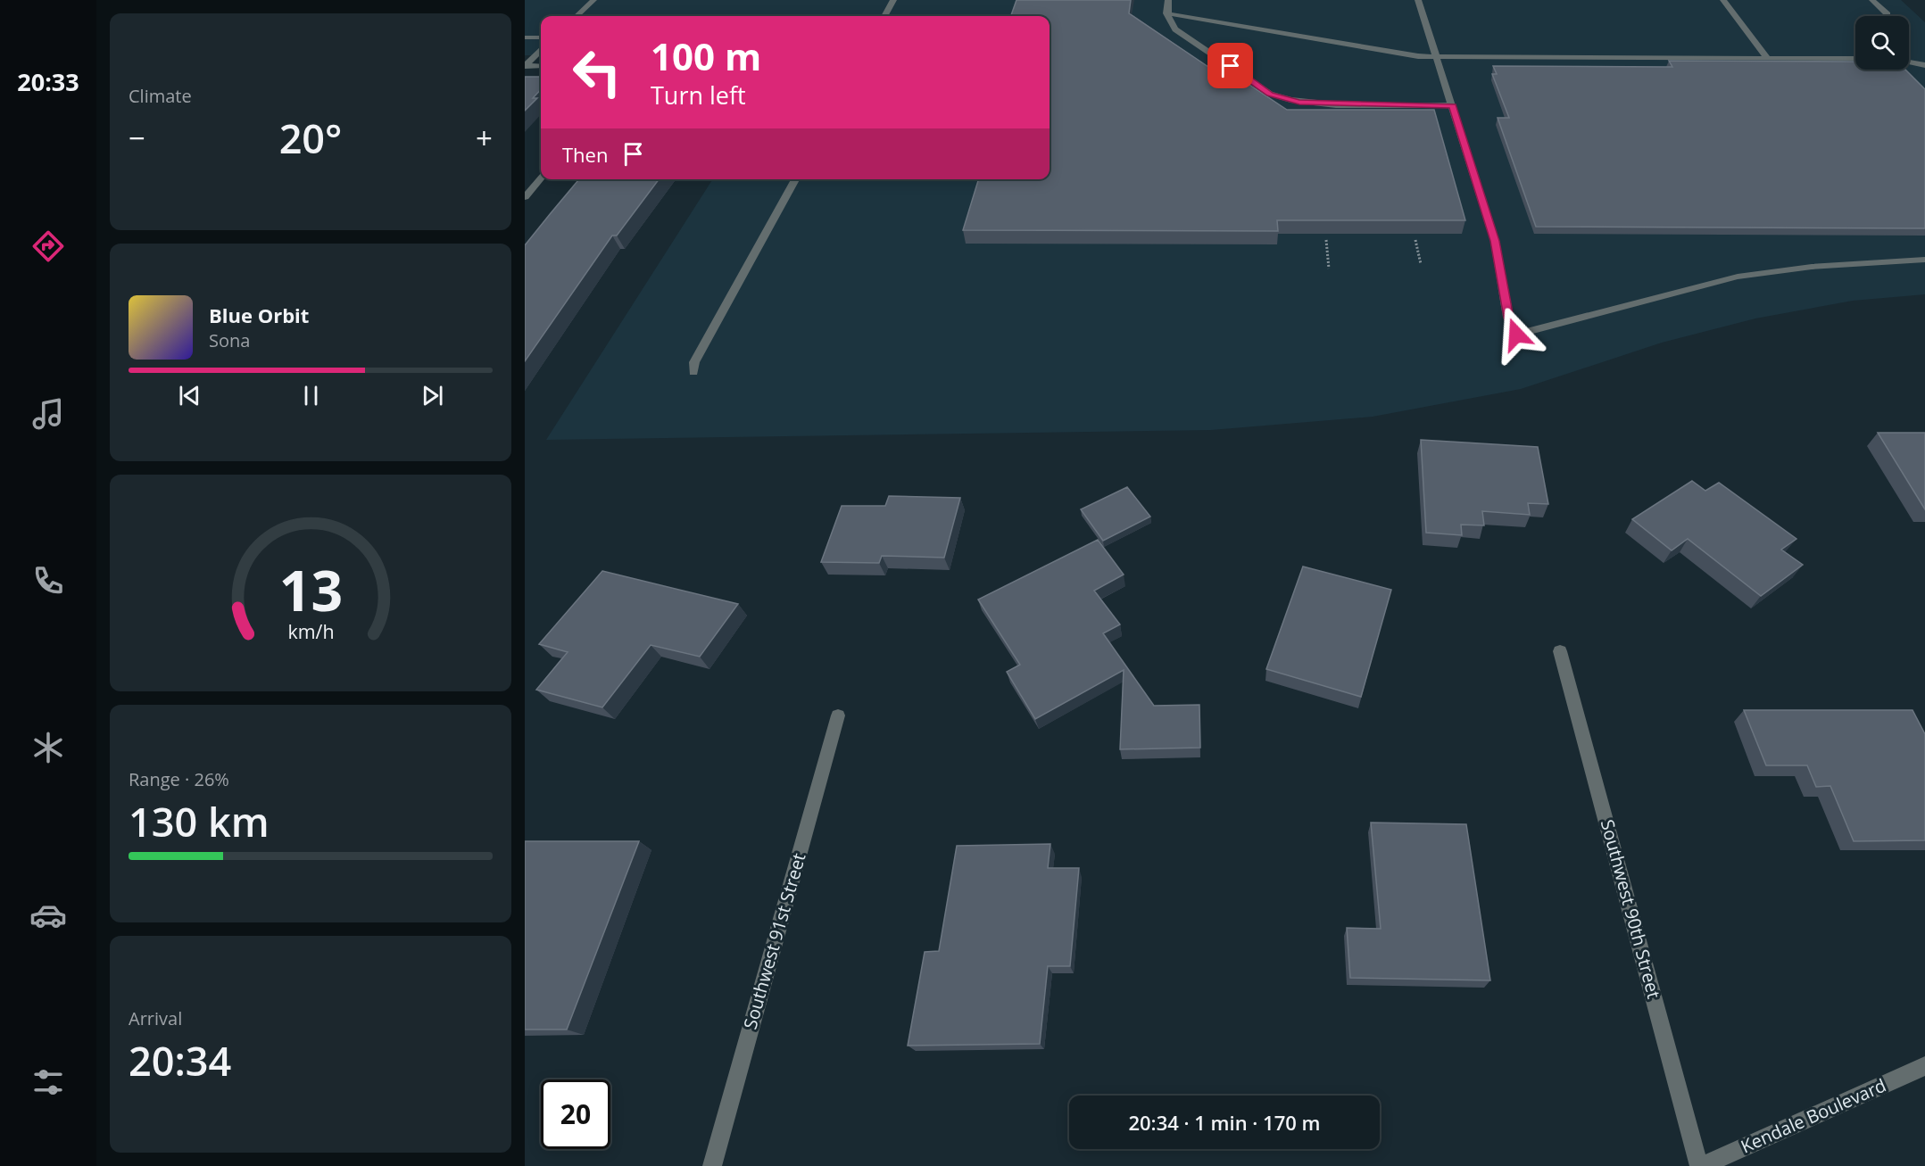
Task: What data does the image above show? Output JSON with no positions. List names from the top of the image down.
{
  "streets": {
    "street": ["Southwest 90th Street", "Southwest 91st Street", "Kendale Boulevard"]
  },
  "crossings": [
    ["Southwest 90th Street", "Kendale Boulevard"]
  ],
  "page": {
    "tabs": "20:33",
    "tile": [
      "Climate",
      ["Range · 26%", "130 km"],
      ["Arrival", "20:34"]
    ],
    "turn": ["100 m", "Turn left"],
    "heat": ["−", "20°", "+"],
    "then": "Then",
    "song": ["Blue Orbit", "Sona"],
    "limit": "20",
    "trip": "20:34 · 1 min · 170 m",
    "gauge": ["13", "km/h"]
  }
}
